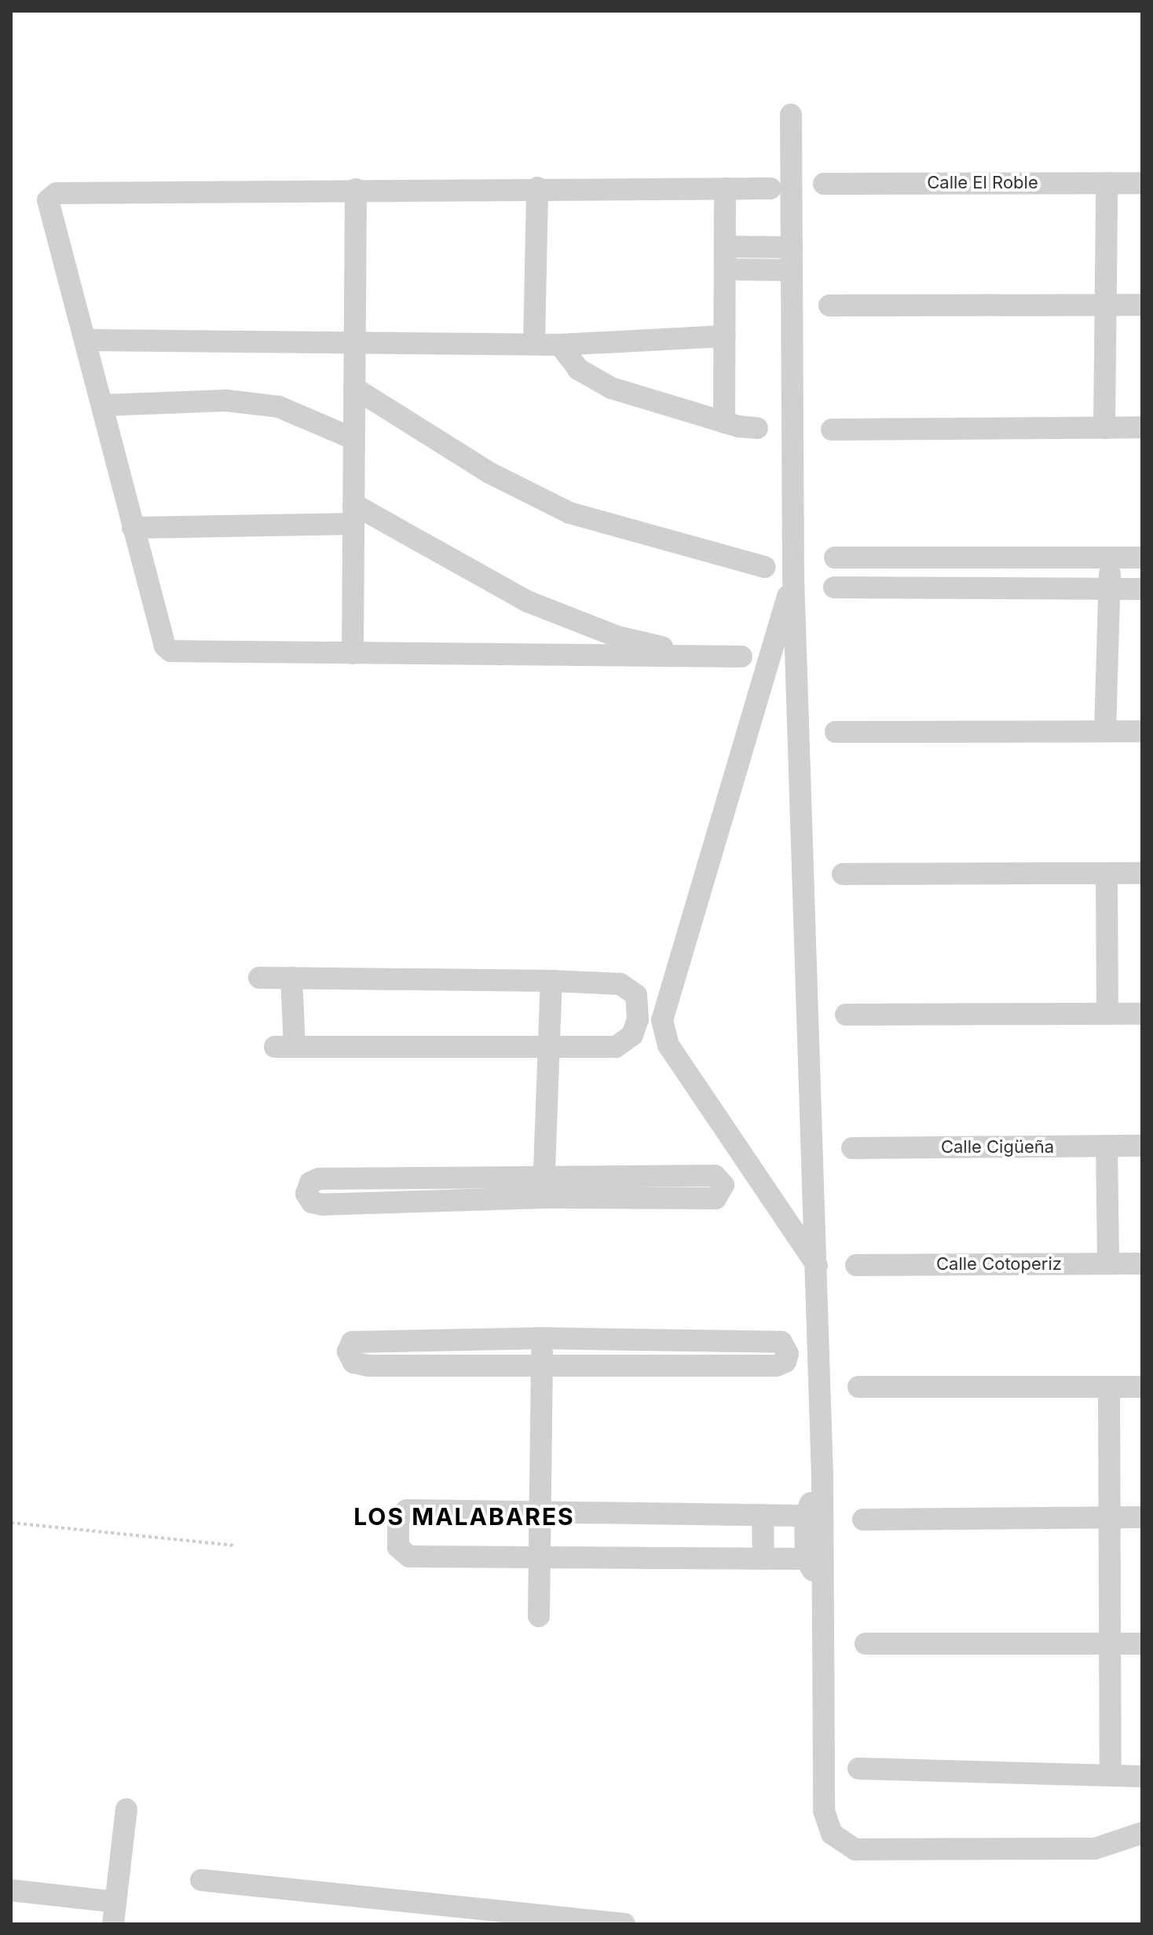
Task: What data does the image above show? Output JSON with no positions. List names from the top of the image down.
{
  "streets": {
    "street": ["Calle El Roble", "Calle Cigüeña", "Calle Cotoperiz"]
  },
  "districts": ["LOS MALABARES"]
}
